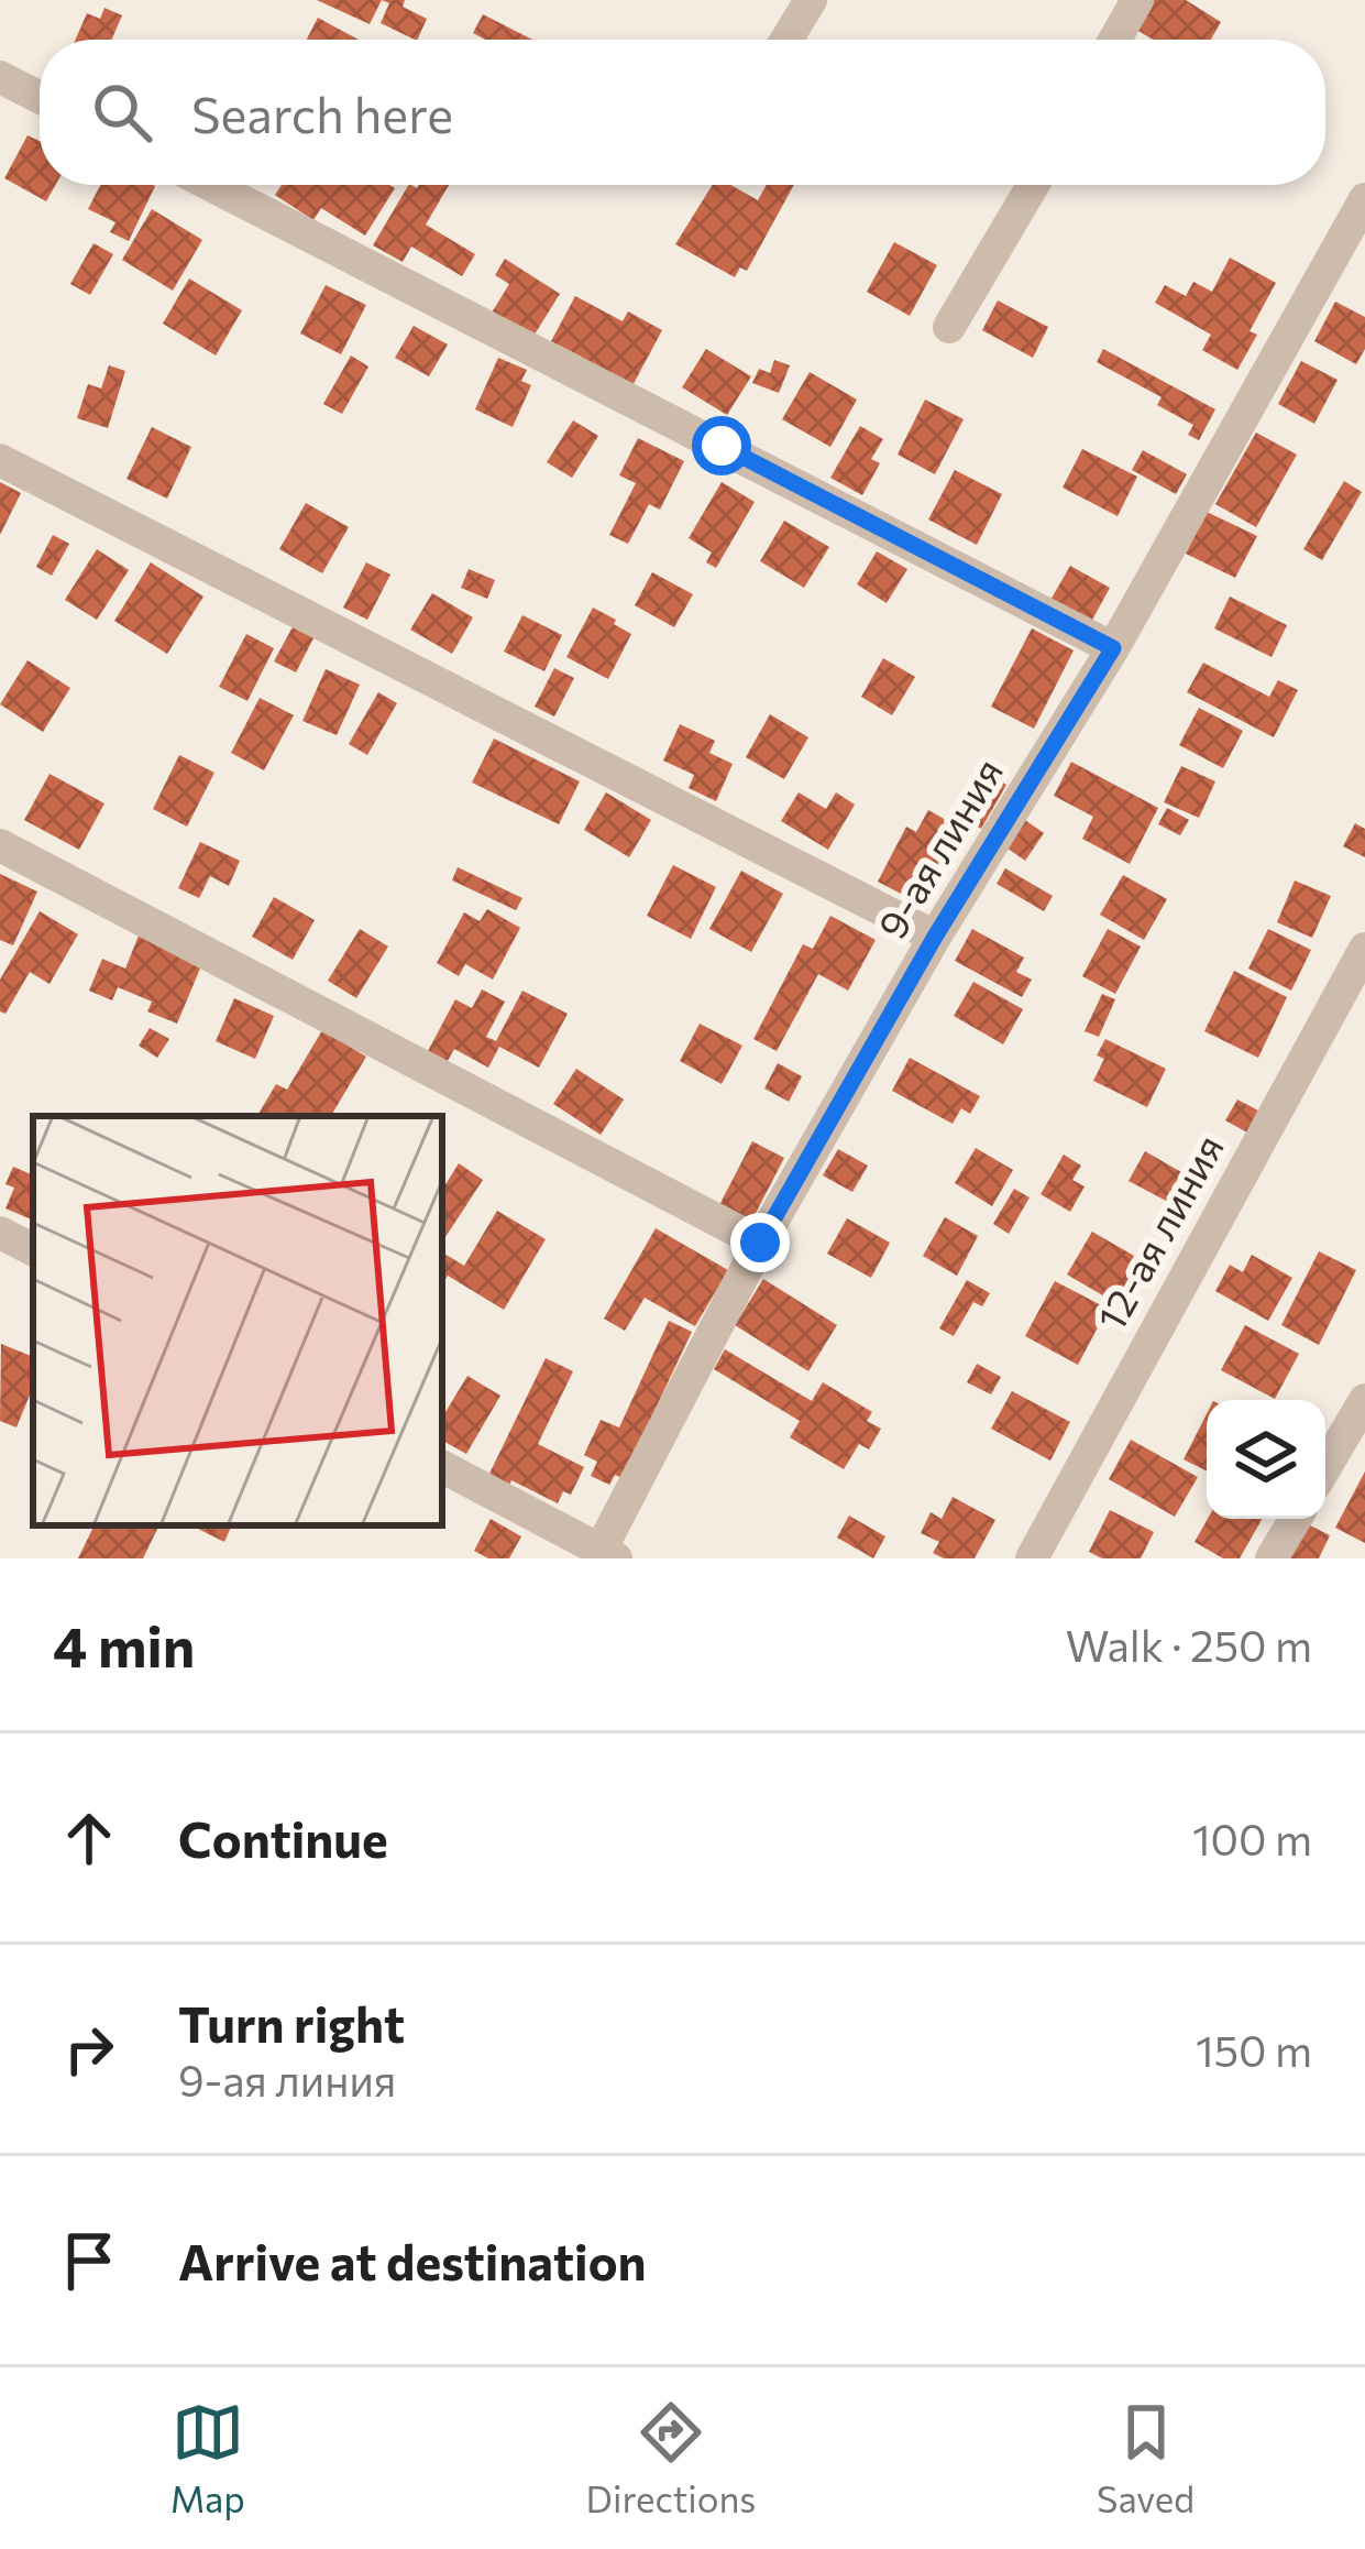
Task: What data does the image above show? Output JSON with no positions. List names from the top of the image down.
{
  "streets": {
    "street": ["9-ая линия", "12-ая линия"]
  },
  "page": {
    "search": "Search here",
    "heading": ["4 min", "Walk · 250 m"],
    "list": [
      ["Continue", "100 m"],
      ["Turn right", "9-ая линия", "150 m"],
      "Arrive at destination"
    ],
    "nav": ["Map", "Directions", "Saved"]
  }
}
